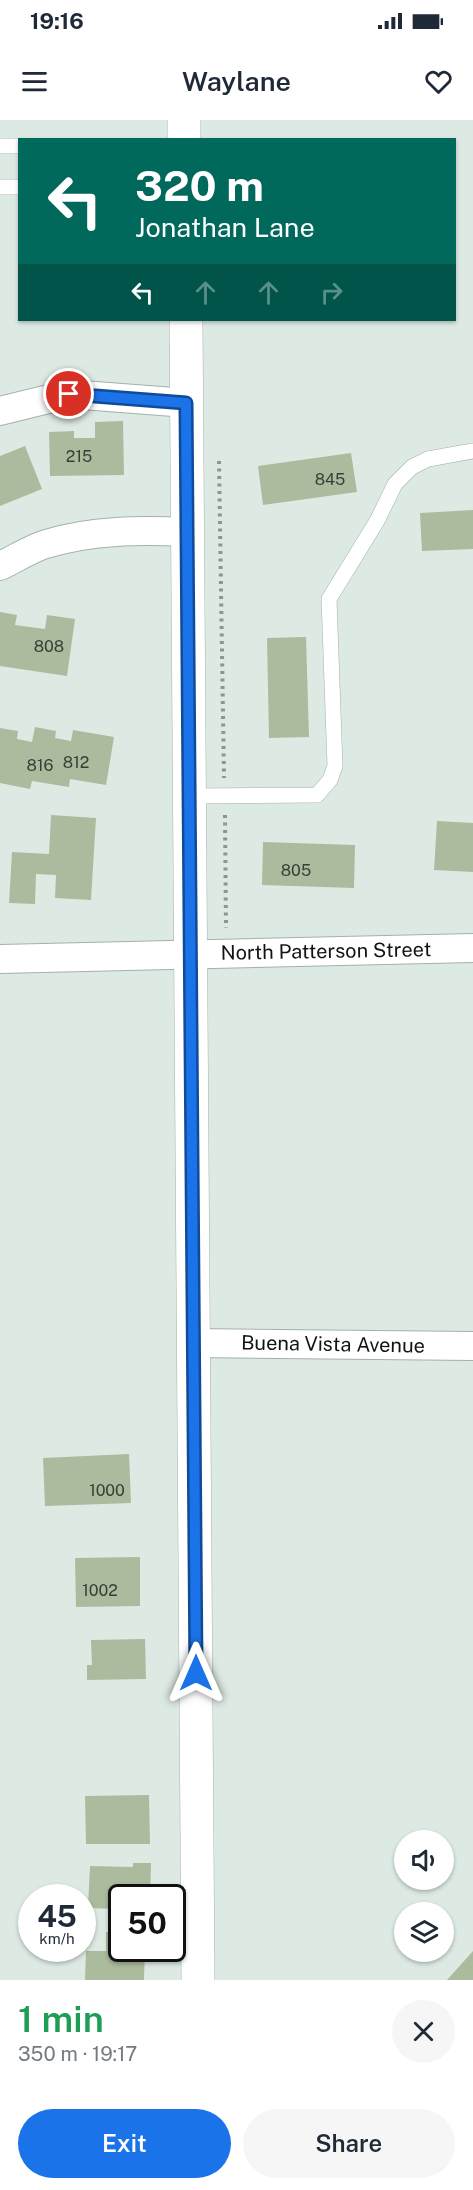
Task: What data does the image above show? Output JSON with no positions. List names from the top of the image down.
{
  "streets": {
    "street": ["North Patterson Street", "Buena Vista Avenue"]
  },
  "house_numbers": [
    "215",
    "845",
    "808",
    "812",
    "816",
    "805",
    "1000",
    "1002"
  ],
  "page": {
    "status": "19:16",
    "header": "Waylane",
    "turn": ["320 m", "Jonathan Lane"],
    "speed": "45 km/h",
    "limit": "50",
    "heading": ["1 min", "350 m · 19:17"],
    "buttons": ["Exit", "Share"]
  }
}
